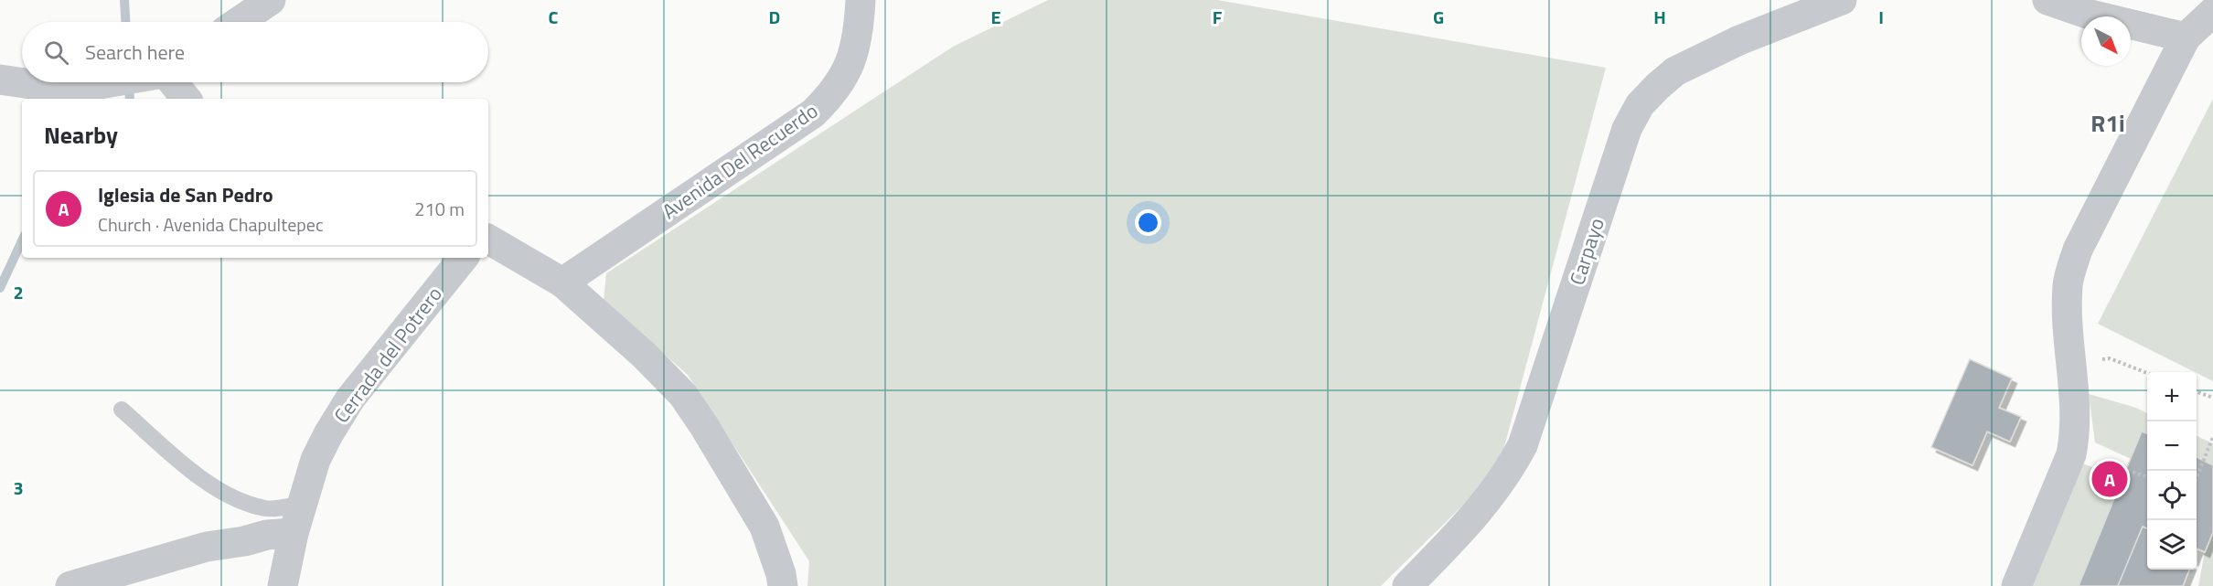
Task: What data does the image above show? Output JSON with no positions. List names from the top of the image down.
{
  "streets": {
    "street": ["Avenida Del Recuerdo", "Carpayo", "Cerrada del Potrero"]
  },
  "districts": ["R1i"],
  "north": "bottom right",
  "page": {
    "search": "Search here",
    "heading": "Nearby",
    "list": [
      {
        "mark": "A",
        "name": "Iglesia de San Pedro",
        "note": "Church · Avenida Chapultepec",
        "value": "210 m"
      }
    ],
    "map_buttons": ["+", "−"],
    "pins": "A"
  },
  "grid": {
    "columns": [
      "C",
      "D",
      "E",
      "F",
      "G",
      "H",
      "I"
    ],
    "rows": ["2", "3"]
  }
}
